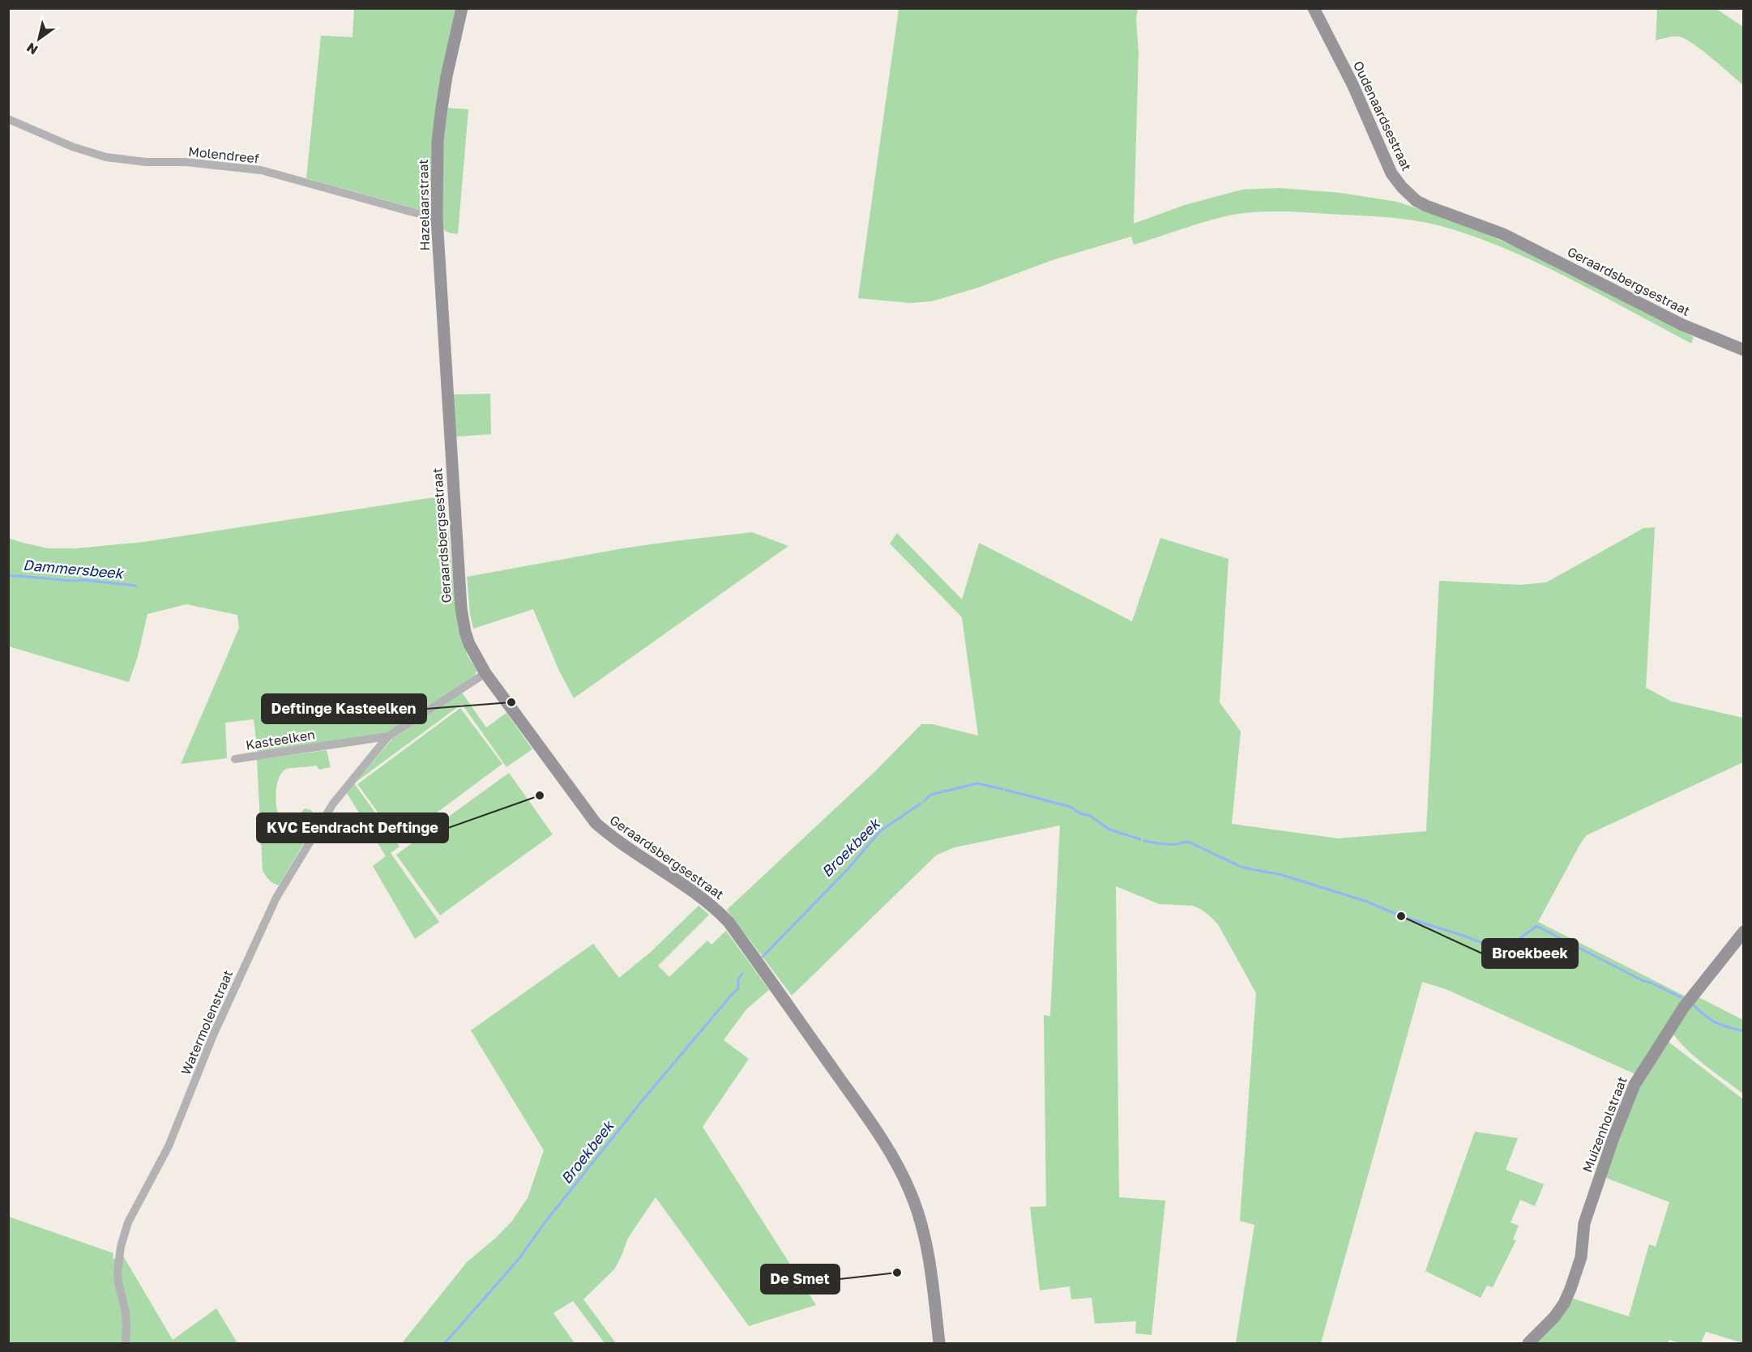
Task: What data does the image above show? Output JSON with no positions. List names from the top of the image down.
{
  "streets": {
    "street": [
      "Oudenaardsestraat",
      "Molendreef",
      "Hazelaarstraat",
      "Geraardsbergsestraat",
      "Kasteelken",
      "Watermolenstraat",
      "Muizenholstraat"
    ]
  },
  "crossings": [
    ["Oudenaardsestraat", "Geraardsbergsestraat"],
    ["Molendreef", "Hazelaarstraat"],
    ["Hazelaarstraat", "Geraardsbergsestraat"],
    ["Geraardsbergsestraat", "Kasteelken"],
    ["Kasteelken", "Watermolenstraat"]
  ],
  "water": ["Dammersbeek", "Broekbeek"],
  "places": [
    "Deftinge Kasteelken",
    "KVC Eendracht Deftinge",
    "Broekbeek",
    "De Smet"
  ],
  "north": "bottom left"
}
